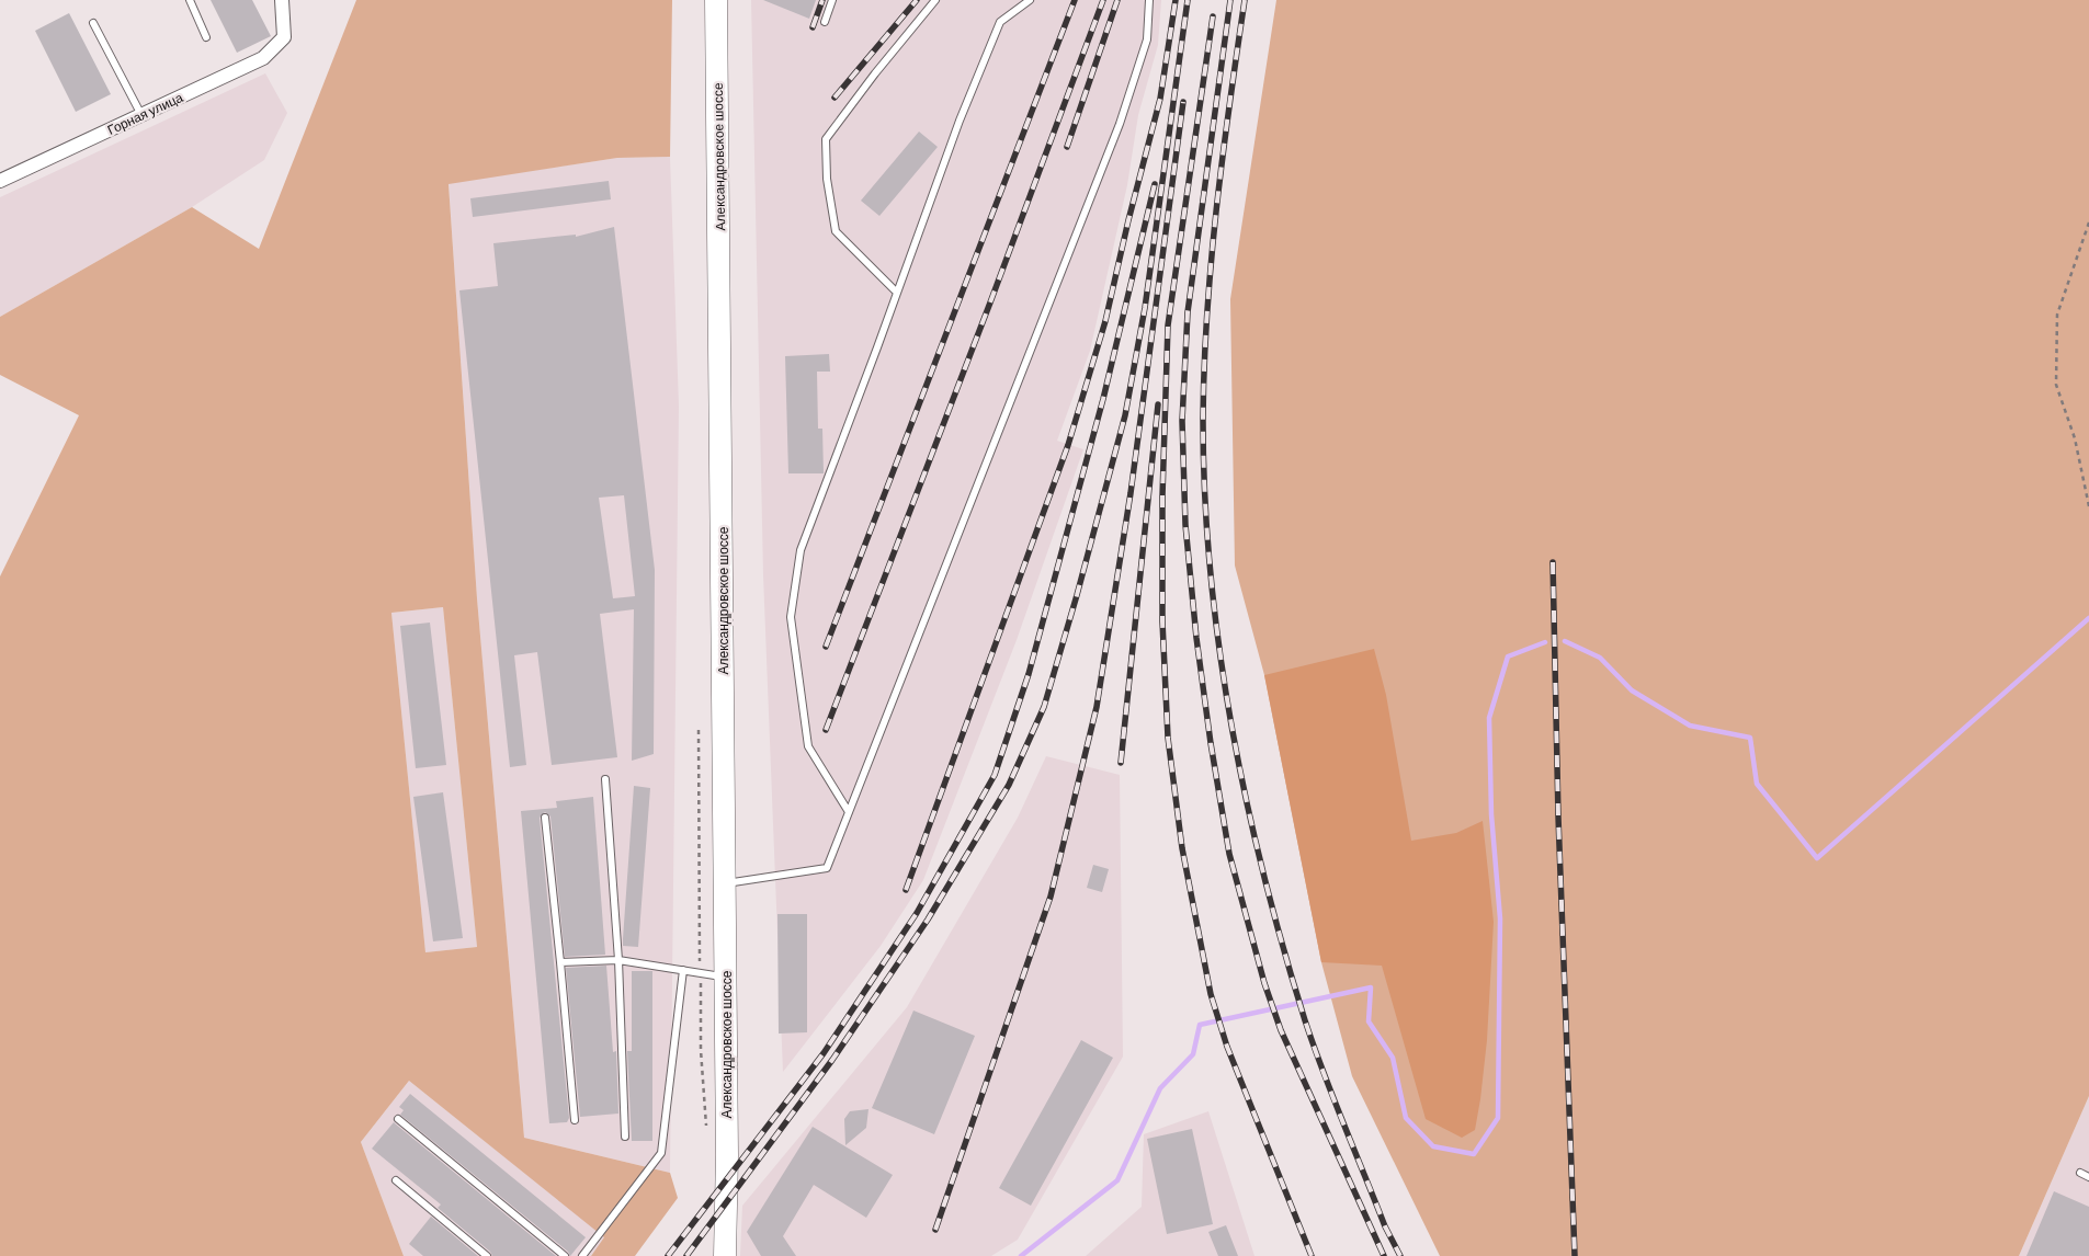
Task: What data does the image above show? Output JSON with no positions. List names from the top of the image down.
{
  "streets": {
    "main road": ["Александровское шоссе"],
    "street": ["Горная улица"]
  }
}
